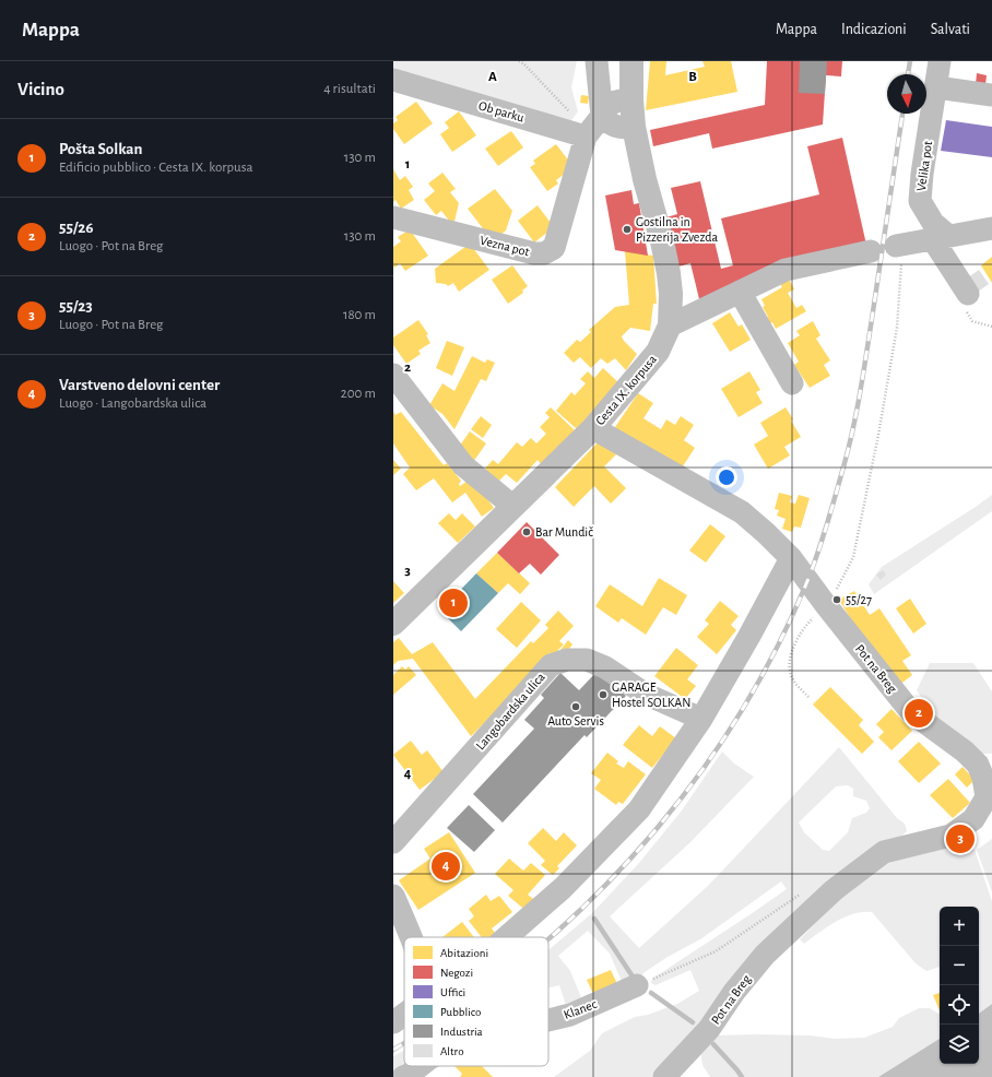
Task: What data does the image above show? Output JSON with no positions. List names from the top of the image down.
{
  "streets": {
    "main road": ["Cesta IX. korpusa"],
    "street": [
      "Ob parku",
      "Velika pot",
      "Vezna pot",
      "Pot na Breg",
      "Langobardska ulica",
      "Klanec"
    ]
  },
  "crossings": [
    ["Ob parku", "Vezna pot"],
    ["Ob parku", "Cesta IX. korpusa"],
    ["Cesta IX. korpusa", "Pot na Breg"]
  ],
  "places": [
    "Gostilna in Pizzerija Zvezda",
    "Bar Mundič",
    "55/27",
    "GARAGE Hostel SOLKAN",
    "Auto Servis"
  ],
  "legend": [
    "Abitazioni",
    "Negozi",
    "Uffici",
    "Pubblico",
    "Industria",
    "Altro"
  ],
  "north": "bottom",
  "page": {
    "header": "Mappa",
    "nav": ["Mappa", "Indicazioni", "Salvati"],
    "heading": ["Vicino", "4 risultati"],
    "list": [
      {
        "mark": "1",
        "name": "Pošta Solkan",
        "note": "Edificio pubblico · Cesta IX. korpusa",
        "value": "130 m"
      },
      {
        "mark": "2",
        "name": "55/26",
        "note": "Luogo · Pot na Breg",
        "value": "130 m"
      },
      {
        "mark": "3",
        "name": "55/23",
        "note": "Luogo · Pot na Breg",
        "value": "180 m"
      },
      {
        "mark": "4",
        "name": "Varstveno delovni center",
        "note": "Luogo · Langobardska ulica",
        "value": "200 m"
      }
    ],
    "pins": [
      "1",
      "2",
      "3",
      "4"
    ],
    "map_buttons": ["+", "−"]
  },
  "grid": {
    "columns": ["A", "B"],
    "rows": [
      "1",
      "2",
      "3",
      "4"
    ]
  }
}
